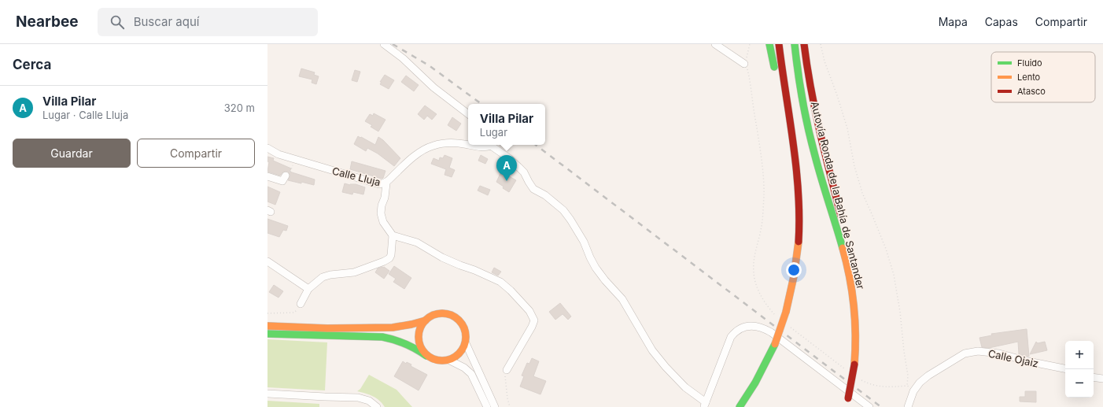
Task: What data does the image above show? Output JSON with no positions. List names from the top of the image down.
{
  "streets": {
    "main road": ["Autovía Ronda de la Bahía de Santander"],
    "street": ["Calle Lluja", "Calle Ojaiz"]
  },
  "legend": ["Fluido", "Lento", "Atasco"],
  "page": {
    "header": "Nearbee",
    "search": "Buscar aquí",
    "nav": ["Mapa", "Capas", "Compartir"],
    "heading": "Cerca",
    "list": [
      {
        "mark": "A",
        "name": "Villa Pilar",
        "note": "Lugar · Calle Lluja",
        "value": "320 m"
      }
    ],
    "popup": ["Villa Pilar", "Lugar"],
    "buttons": ["Guardar", "Compartir"],
    "pins": "A",
    "map_buttons": ["+", "−"]
  }
}
